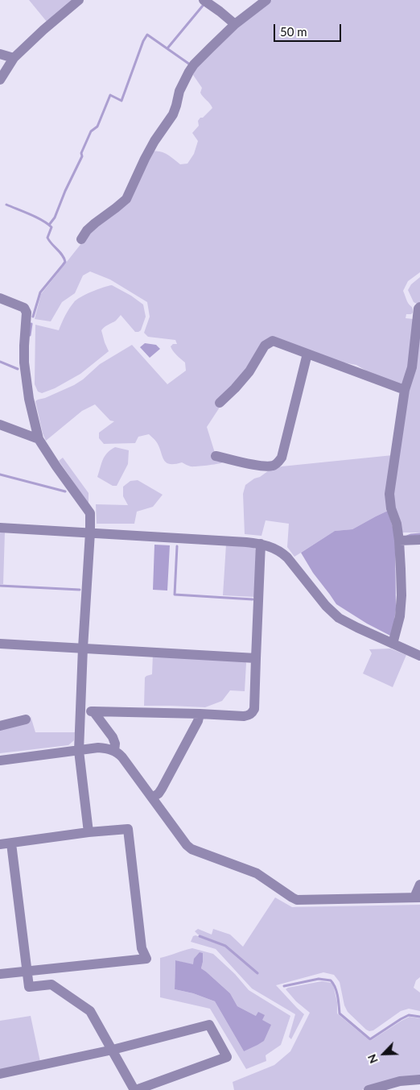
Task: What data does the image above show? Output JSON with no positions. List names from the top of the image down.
{
  "scale_bar": "50 m",
  "north": "bottom left"
}
